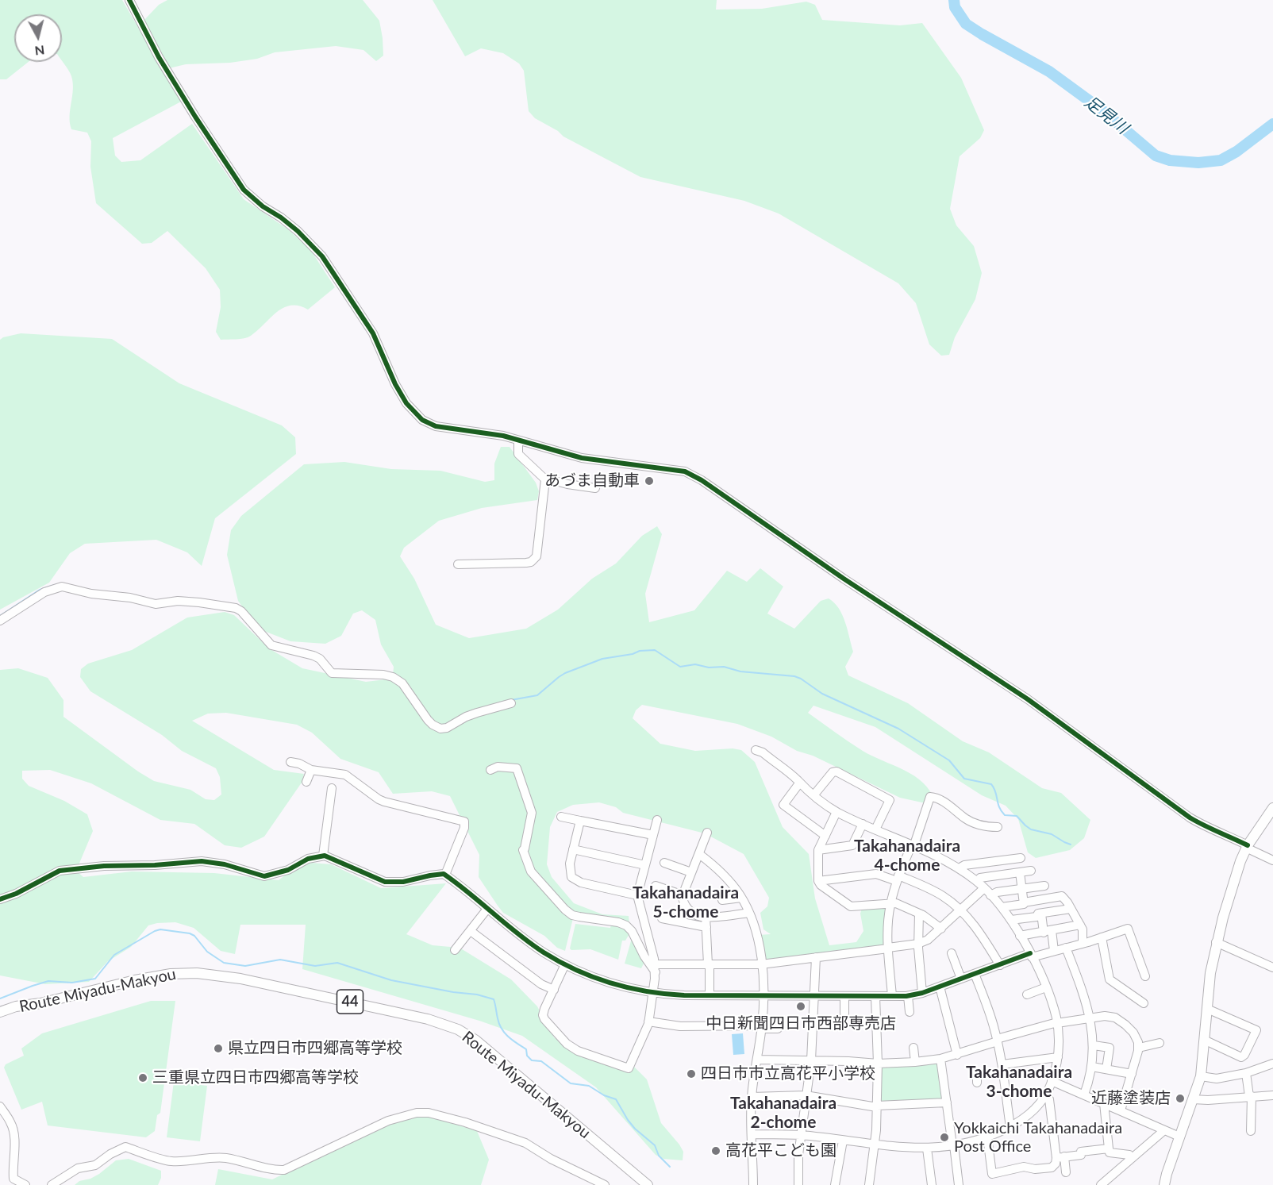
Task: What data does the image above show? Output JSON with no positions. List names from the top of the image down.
{
  "streets": {
    "main road": ["Route Miyadu-Makyou", "44"]
  },
  "districts": [
    "Takahanadaira 4-chome",
    "Takahanadaira 5-chome",
    "Takahanadaira 3-chome",
    "Takahanadaira 2-chome"
  ],
  "water": ["足見川"],
  "places": [
    "あづま自動車",
    "中日新聞四日市西部専売店",
    "県立四日市四郷高等学校",
    "四日市市立高花平小学校",
    "三重県立四日市四郷高等学校",
    "近藤塗装店",
    "Yokkaichi Takahanadaira Post Office",
    "高花平こども園"
  ],
  "north": "bottom"
}
